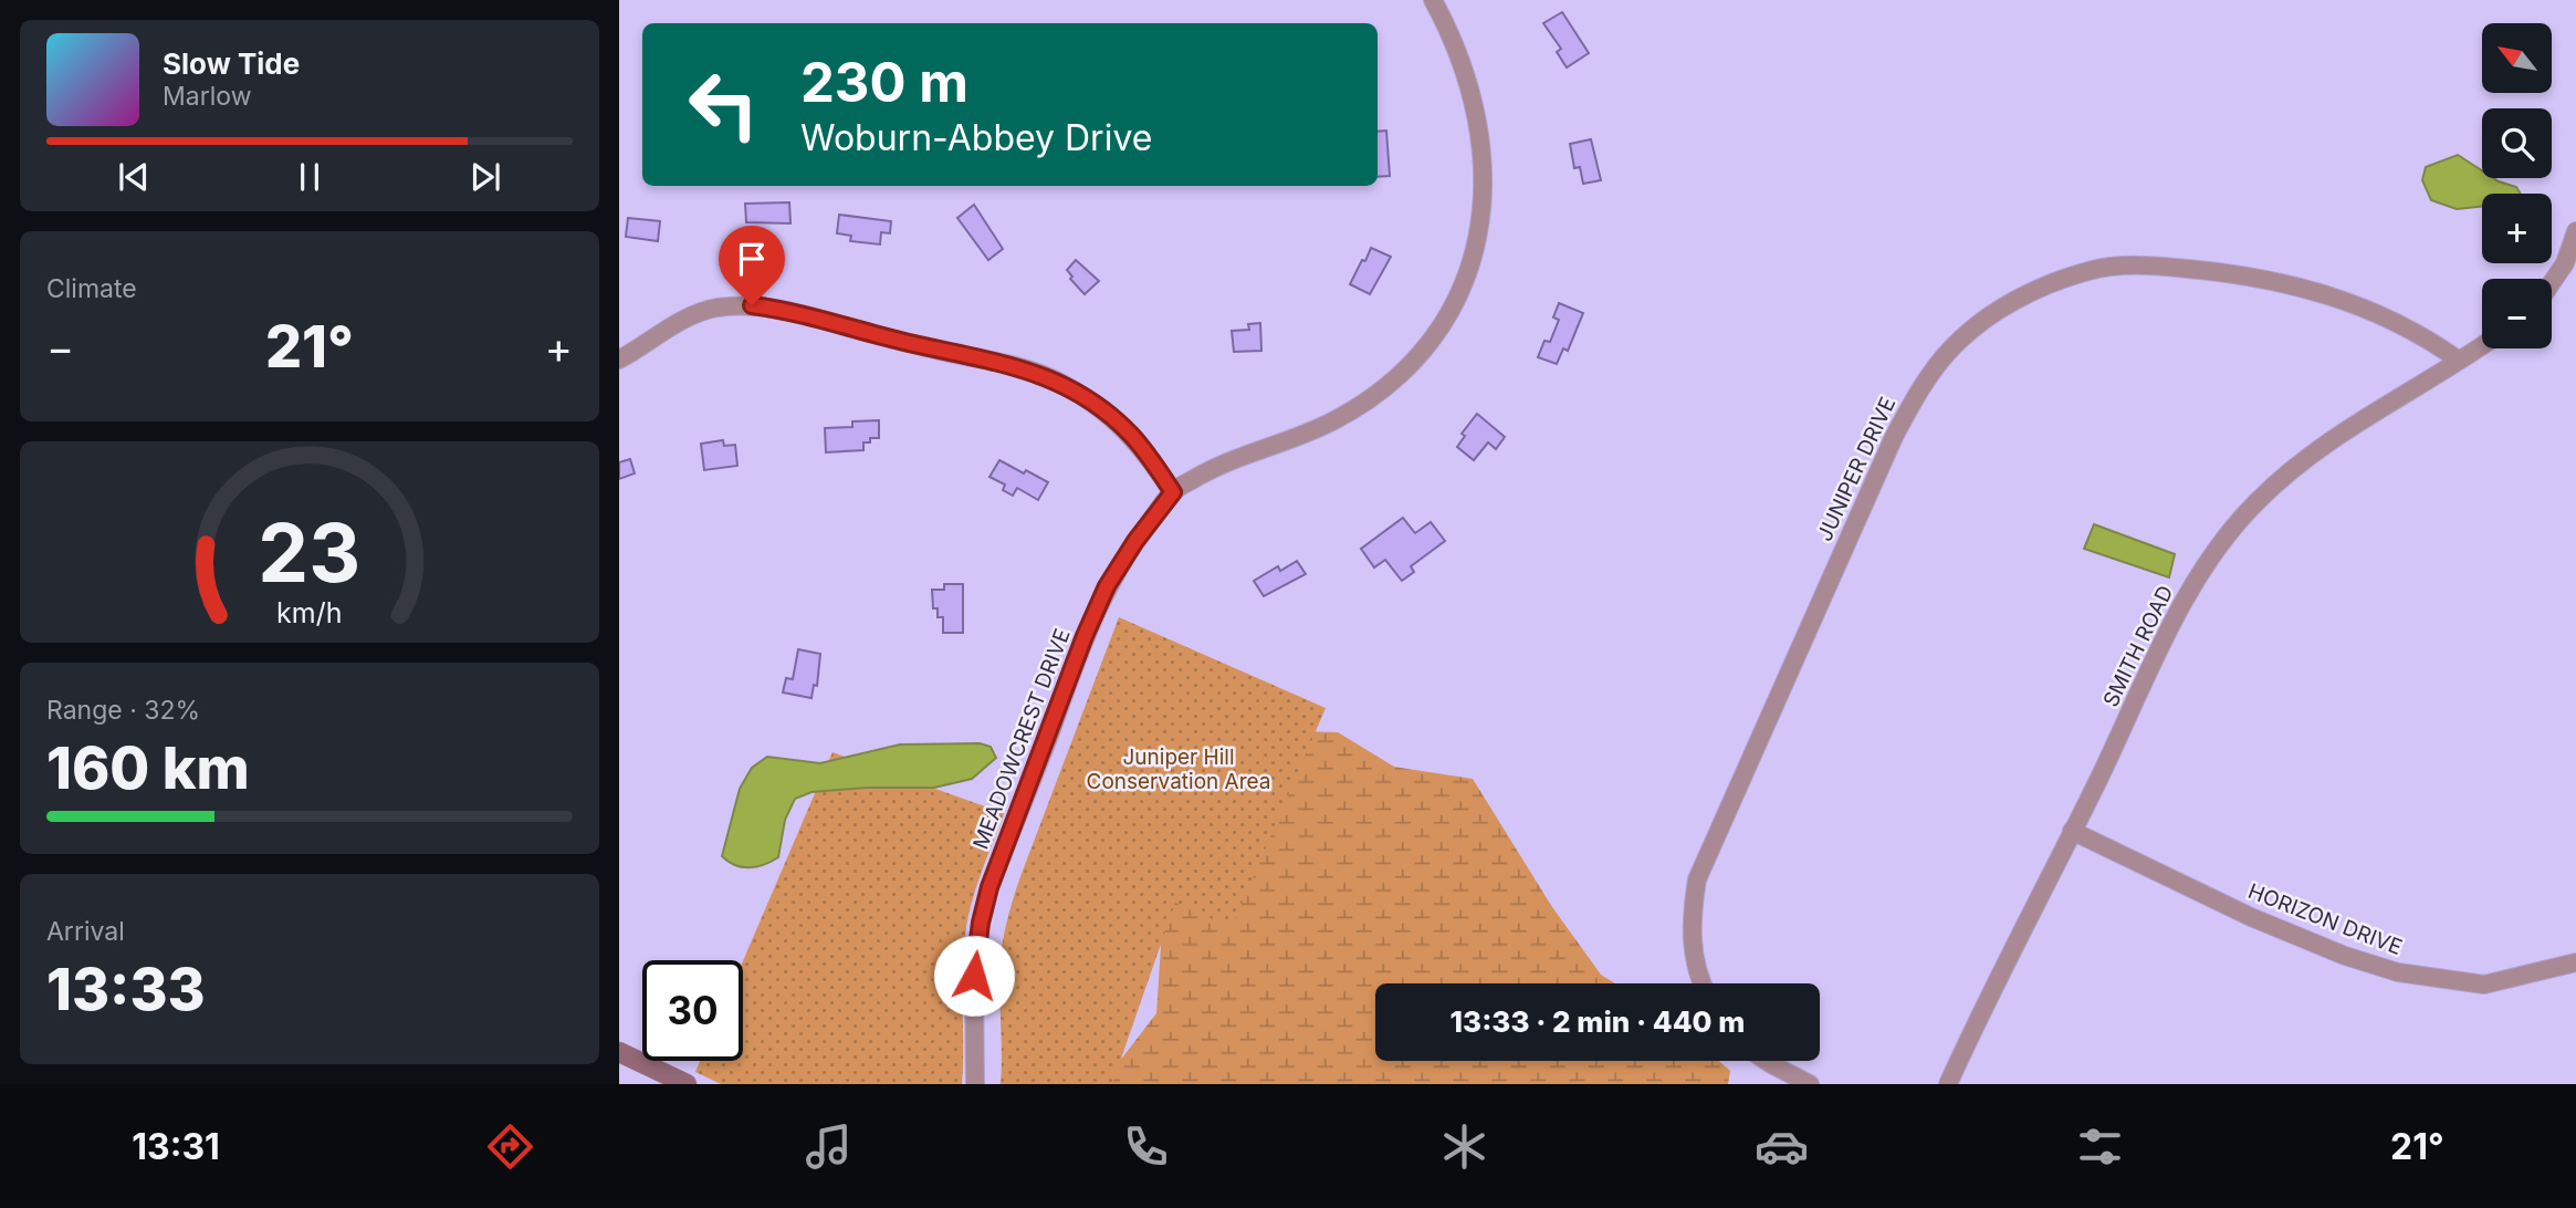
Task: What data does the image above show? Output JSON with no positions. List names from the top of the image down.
{
  "streets": {
    "street": [
      "JUNIPER DRIVE",
      "SMITH ROAD",
      "MEADOWCREST DRIVE",
      "HORIZON DRIVE"
    ]
  },
  "crossings": [
    ["JUNIPER DRIVE", "SMITH ROAD"],
    ["SMITH ROAD", "HORIZON DRIVE"]
  ],
  "parks": ["Juniper Hill Conservation Area"],
  "north": "top left",
  "page": {
    "map_buttons": ["+", "−"],
    "turn": ["230 m", "Woburn-Abbey Drive"],
    "song": ["Slow Tide", "Marlow"],
    "tile": [
      "Climate",
      ["Range · 32%", "160 km"],
      ["Arrival", "13:33"]
    ],
    "heat": ["−", "21°", "+"],
    "limit": "30",
    "trip": "13:33 · 2 min · 440 m",
    "tabs": ["13:31", "21°"],
    "gauge": ["23", "km/h"]
  }
}
